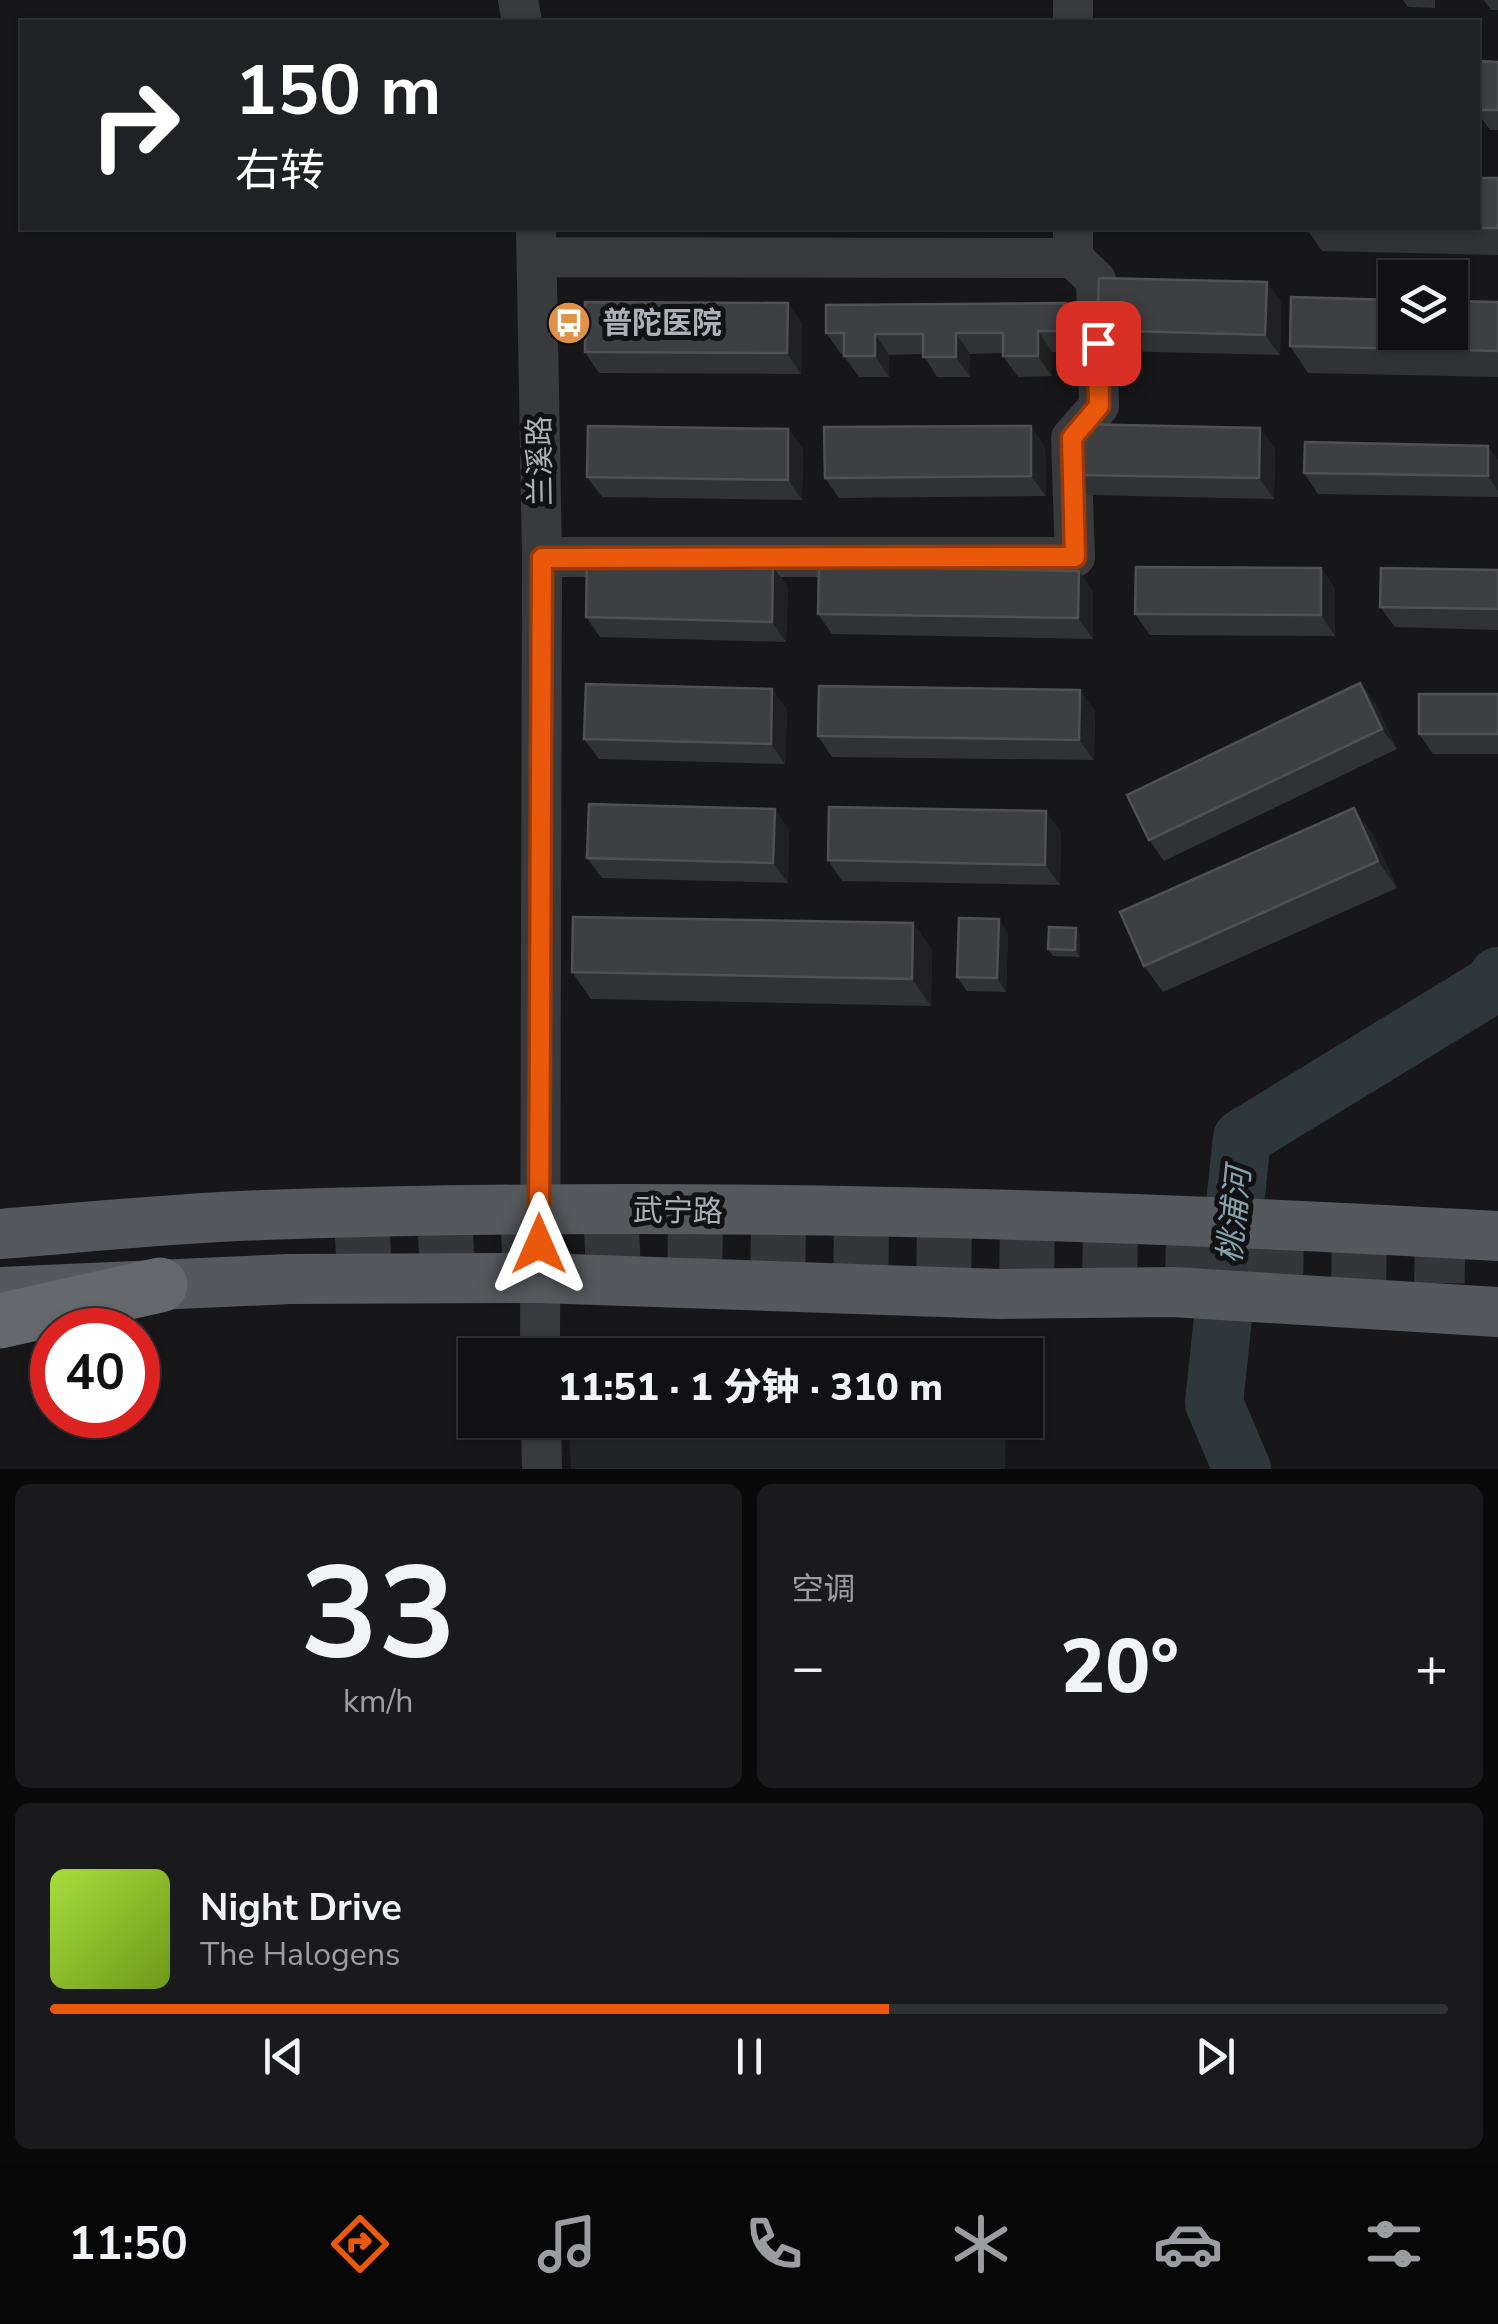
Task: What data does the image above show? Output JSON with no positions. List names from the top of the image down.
{
  "streets": {
    "main road": ["武宁路"],
    "street": ["兰溪路"]
  },
  "crossings": [
    ["兰溪路", "武宁路"]
  ],
  "water": ["桃浦河"],
  "places": {
    "bus stop": ["普陀医院"]
  },
  "page": {
    "turn": ["150 m", "右转"],
    "limit": "40",
    "trip": "11:51 · 1 分钟 · 310 m",
    "tile": [
      ["33", "km/h"],
      "空调"
    ],
    "heat": ["−", "20°", "+"],
    "song": ["Night Drive", "The Halogens"],
    "tabs": "11:50"
  }
}
